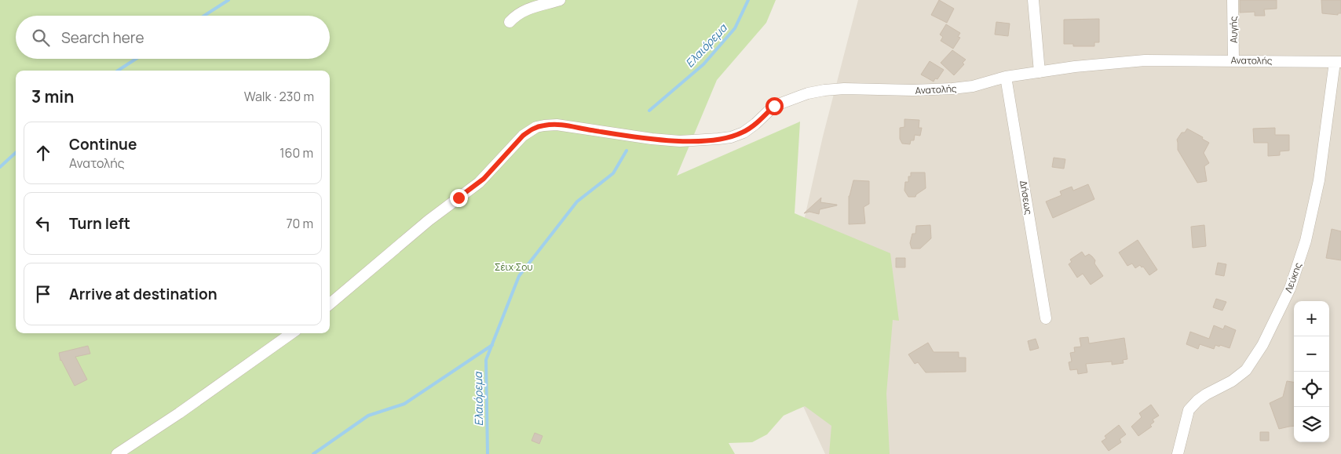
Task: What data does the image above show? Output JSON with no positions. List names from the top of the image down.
{
  "streets": {
    "street": [
      "Αυγής",
      "Ανατολής",
      "Δήσεως",
      "Λεύκης"
    ]
  },
  "crossings": [
    ["Αυγής", "Ανατολής"],
    ["Ανατολής", "Δήσεως"],
    ["Ανατολής", "Λεύκης"]
  ],
  "water": ["Ελαιόρεμα"],
  "parks": ["Σέιχ Σου"],
  "page": {
    "search": "Search here",
    "heading": ["3 min", "Walk · 230 m"],
    "list": [
      ["Continue", "Ανατολής", "160 m"],
      ["Turn left", "70 m"],
      "Arrive at destination"
    ],
    "map_buttons": ["+", "−"]
  }
}
